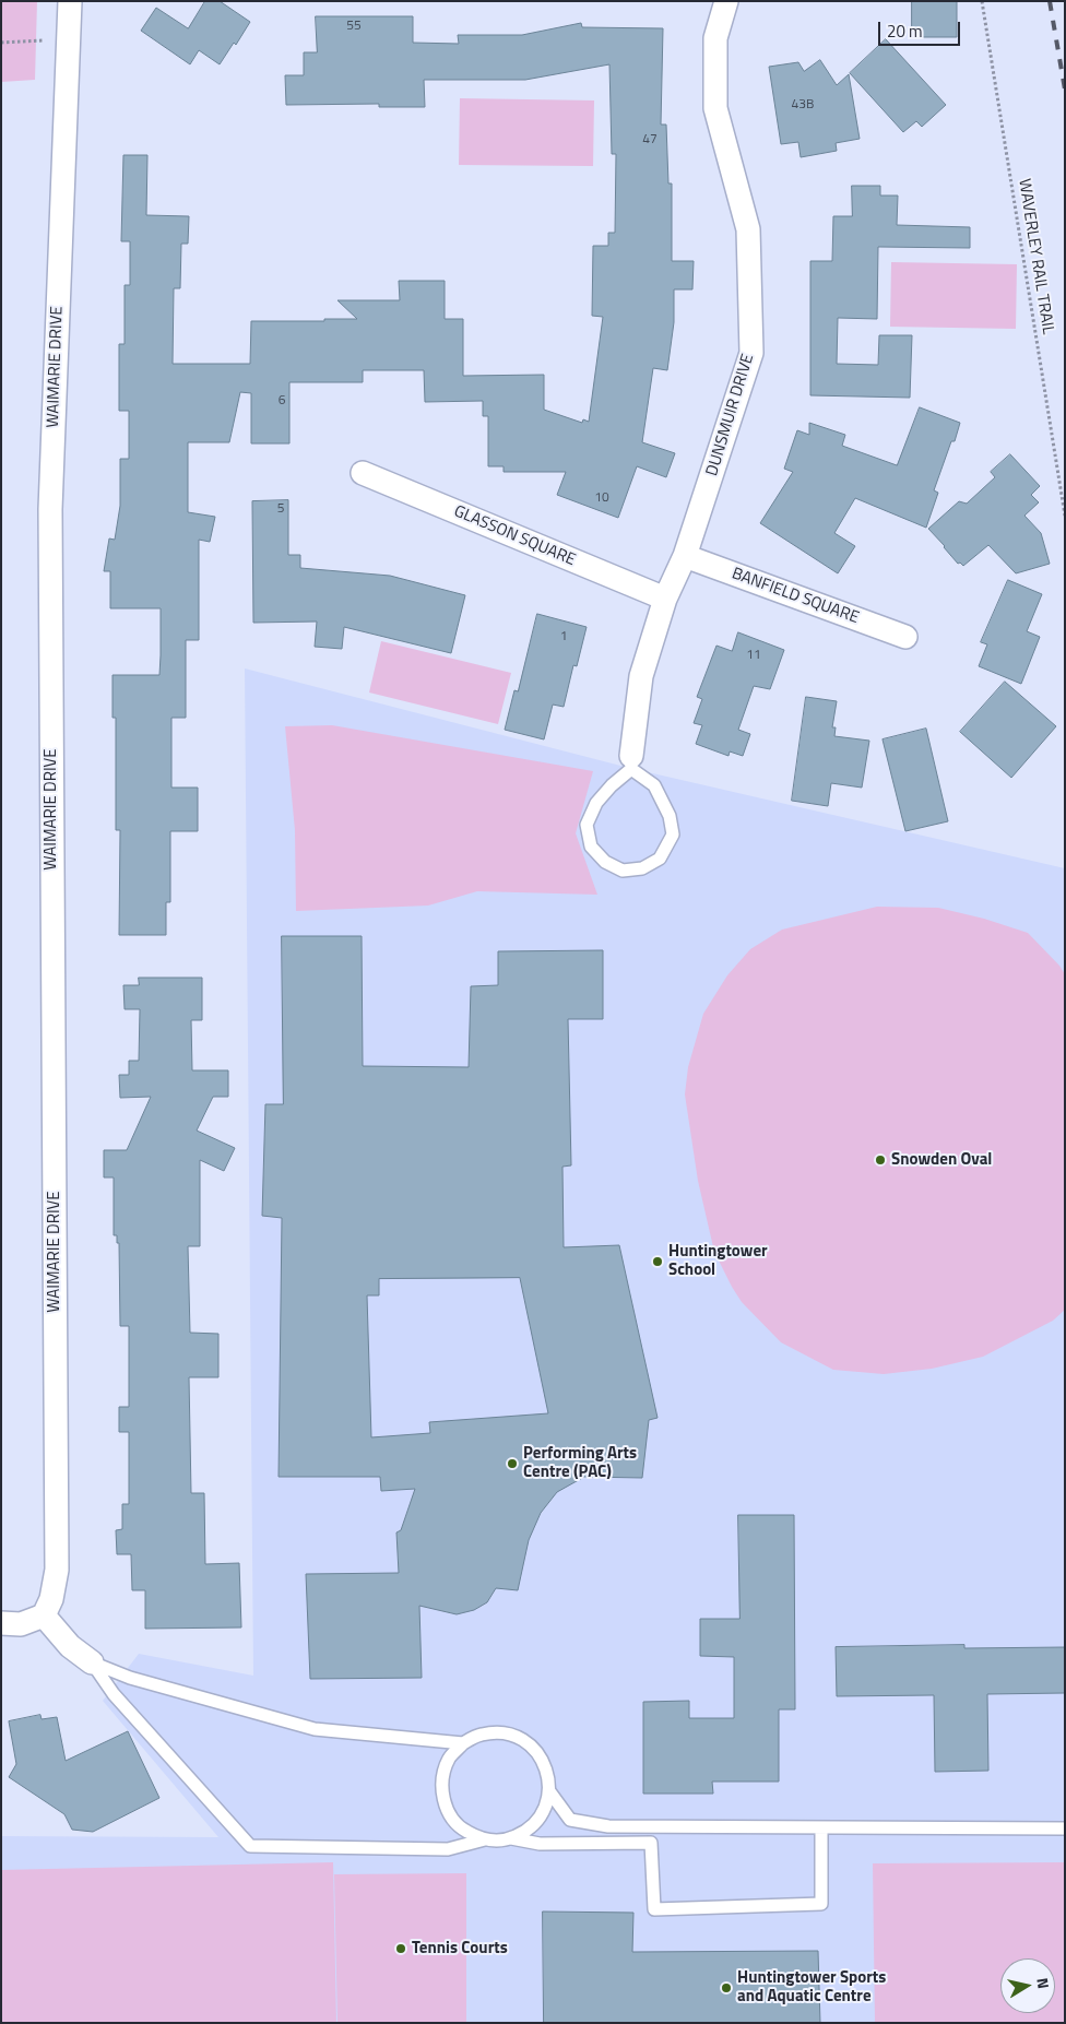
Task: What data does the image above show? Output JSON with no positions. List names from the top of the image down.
{
  "streets": {
    "street": [
      "WAIMARIE DRIVE",
      "DUNSMUIR DRIVE",
      "GLASSON SQUARE",
      "BANFIELD SQUARE"
    ],
    "path": ["WAVERLEY RAIL TRAIL"]
  },
  "crossings": [
    ["DUNSMUIR DRIVE", "GLASSON SQUARE"],
    ["DUNSMUIR DRIVE", "BANFIELD SQUARE"]
  ],
  "places": [
    "Snowden Oval",
    "Huntingtower School",
    "Performing Arts Centre (PAC)",
    "Tennis Courts",
    "Huntingtower Sports and Aquatic Centre"
  ],
  "house_numbers": [
    "55",
    "43B",
    "47",
    "6",
    "10",
    "5",
    "1",
    "11"
  ],
  "scale_bar": "20 m",
  "north": "right"
}
